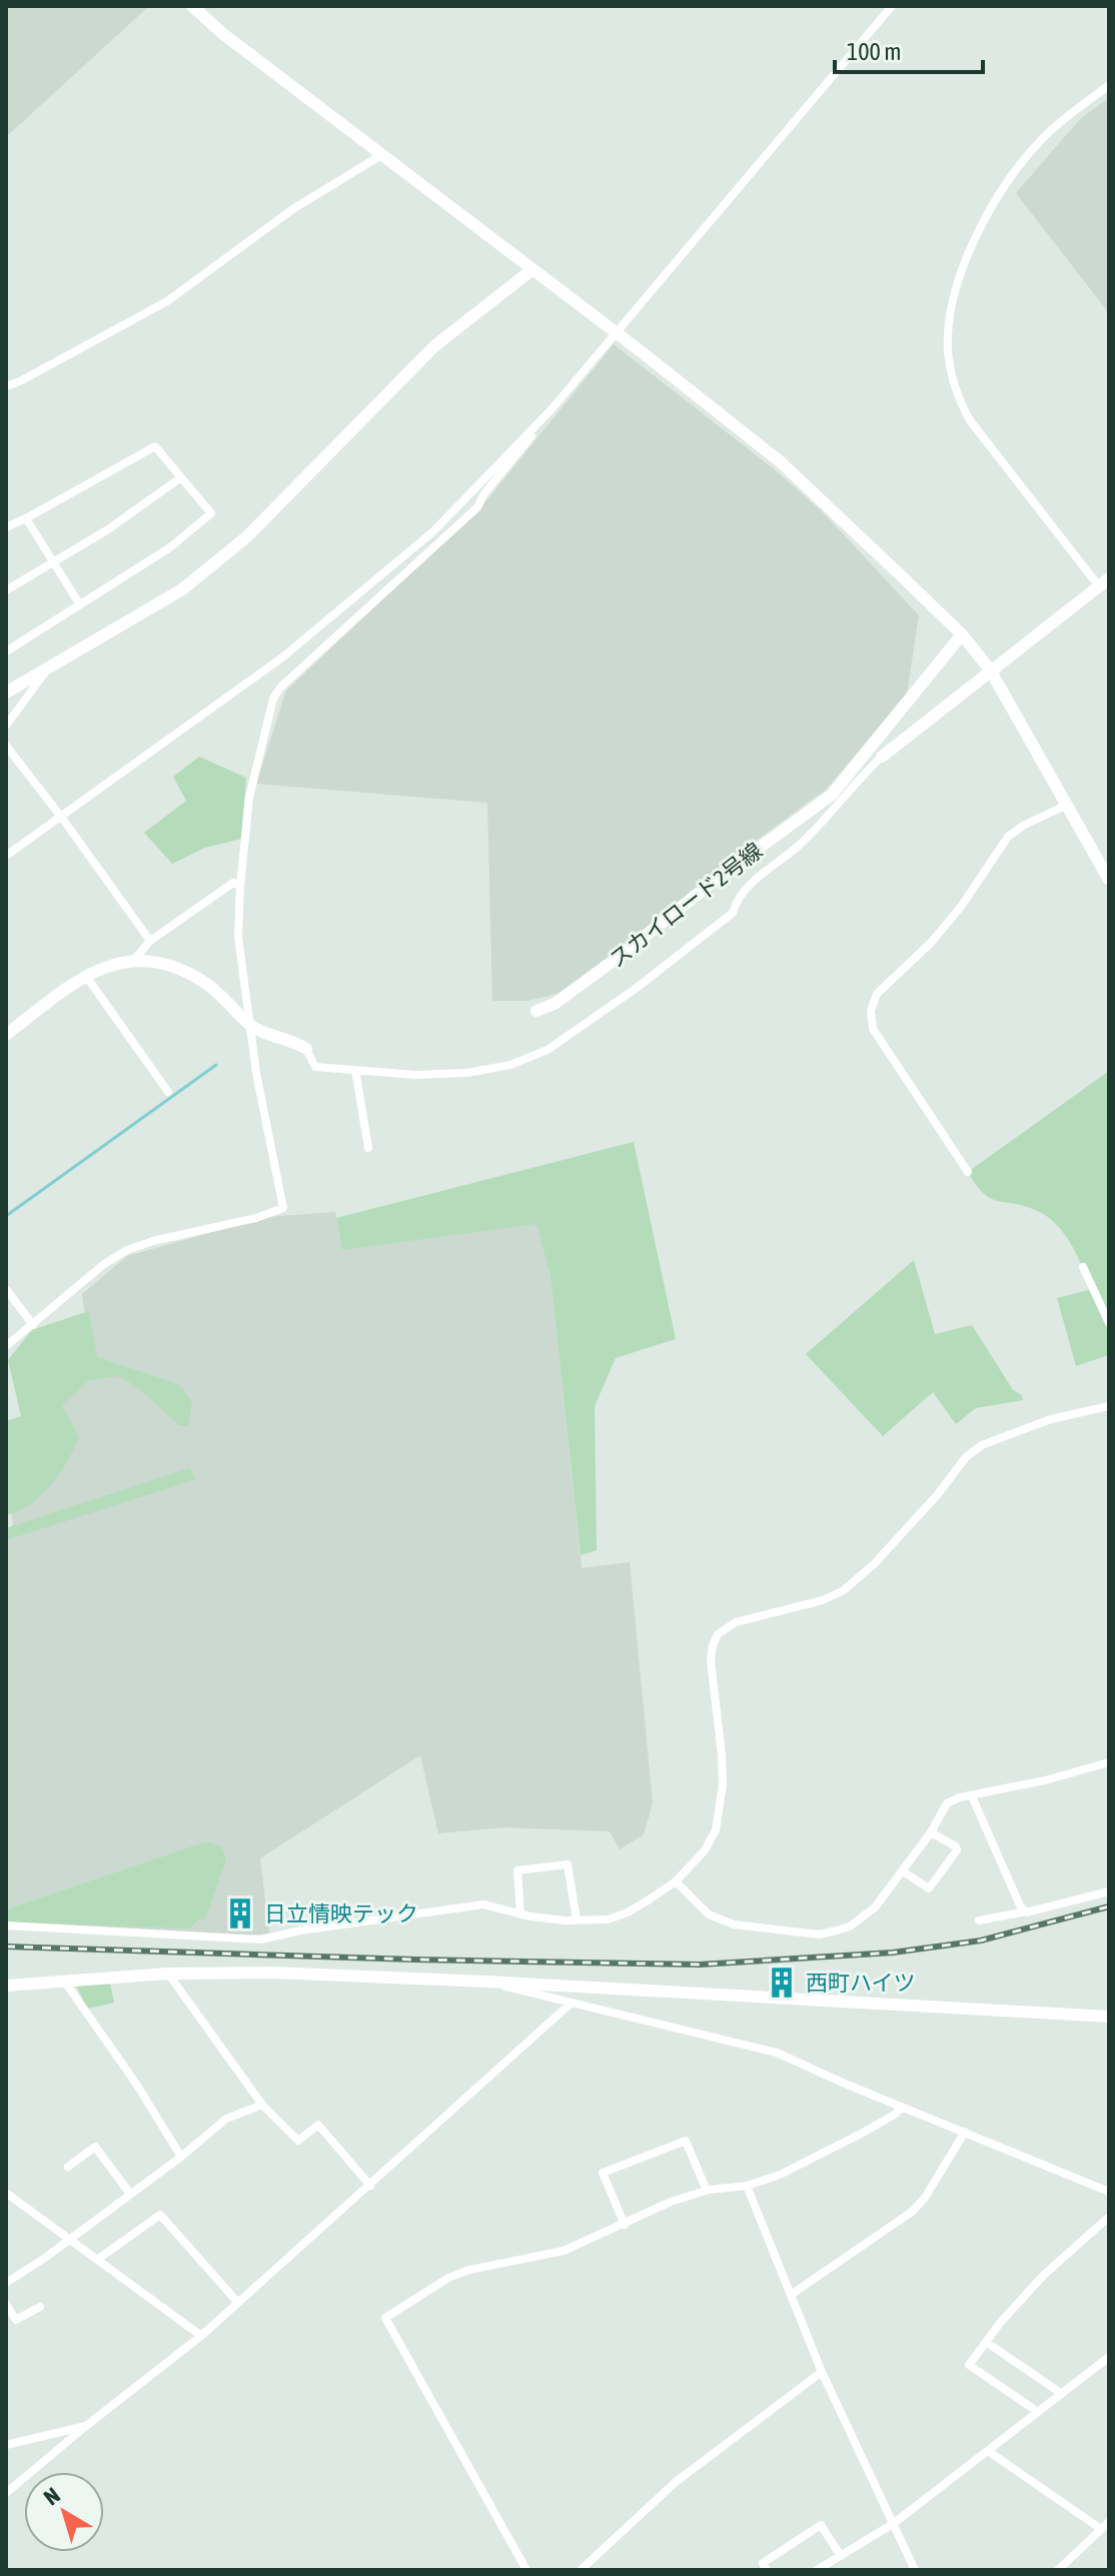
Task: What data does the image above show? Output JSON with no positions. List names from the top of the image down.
{
  "streets": {
    "street": ["スカイロード2号線"]
  },
  "places": {
    "building": ["日立情映テック", "西町ハイツ"]
  },
  "scale_bar": "100 m",
  "north": "top left"
}
